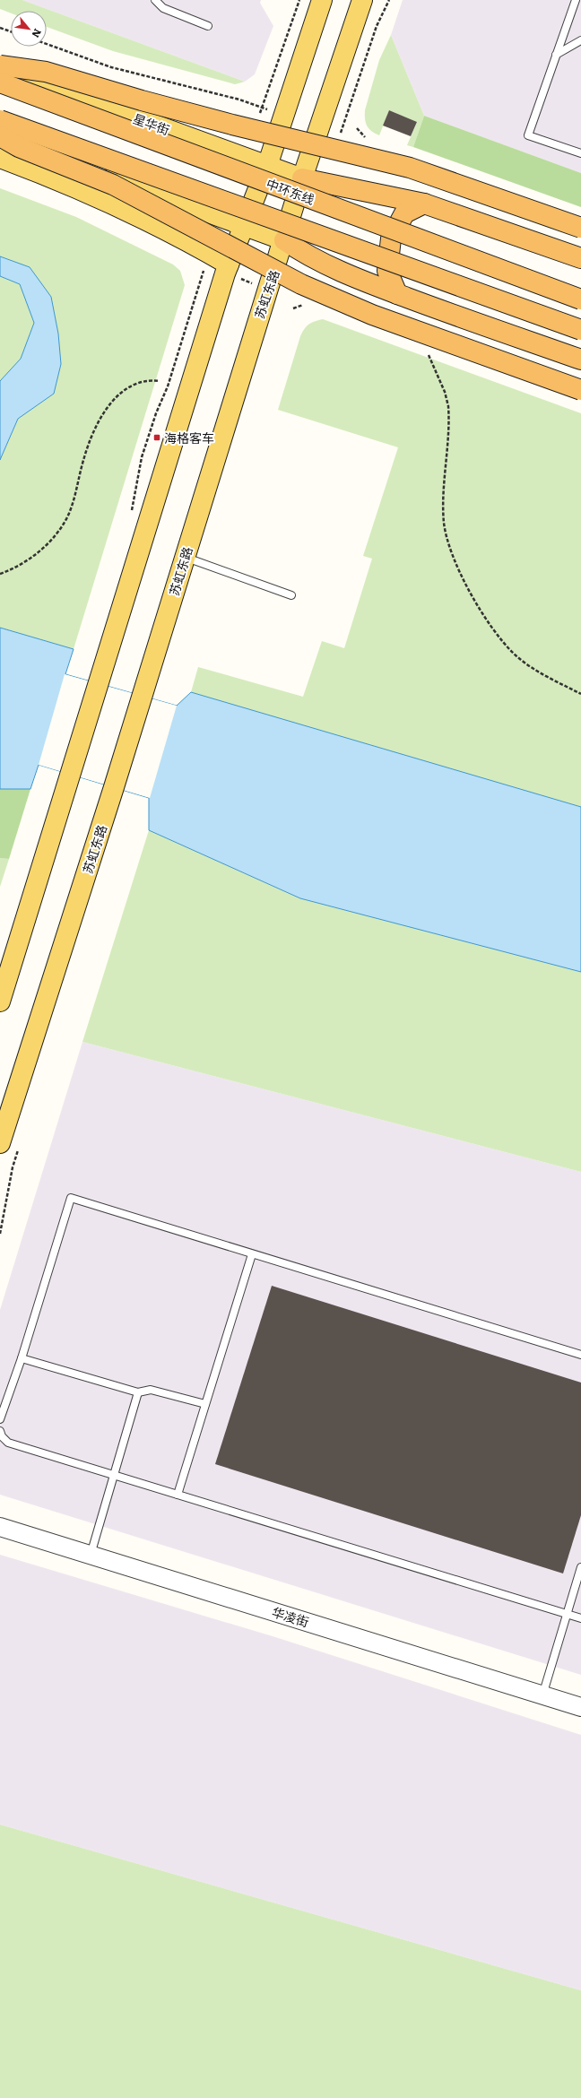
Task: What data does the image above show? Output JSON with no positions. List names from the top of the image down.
{
  "streets": {
    "highway": ["中环东线"],
    "main road": ["星华街", "苏虹东路"],
    "street": ["华凌街"]
  },
  "crossings": [
    ["星华街", "苏虹东路"]
  ],
  "places": {
    "transit": ["海格客车"]
  },
  "north": "bottom right"
}
